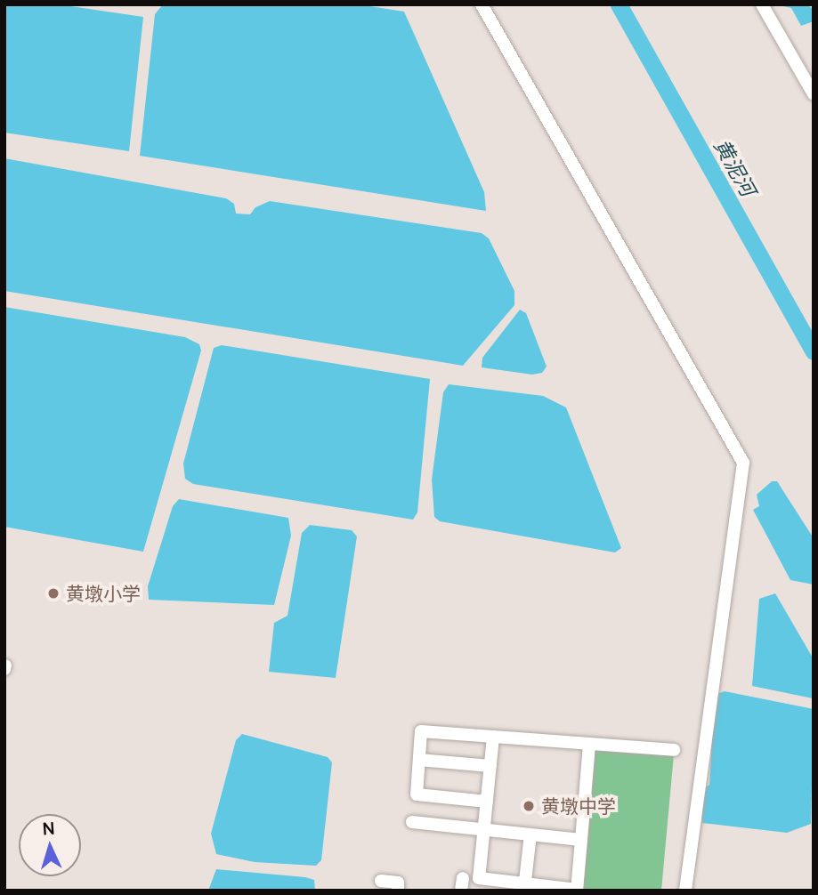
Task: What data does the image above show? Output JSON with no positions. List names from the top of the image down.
{
  "water": ["黄泥河"],
  "places": ["黄墩小学", "黄墩中学"],
  "north": "top"
}
